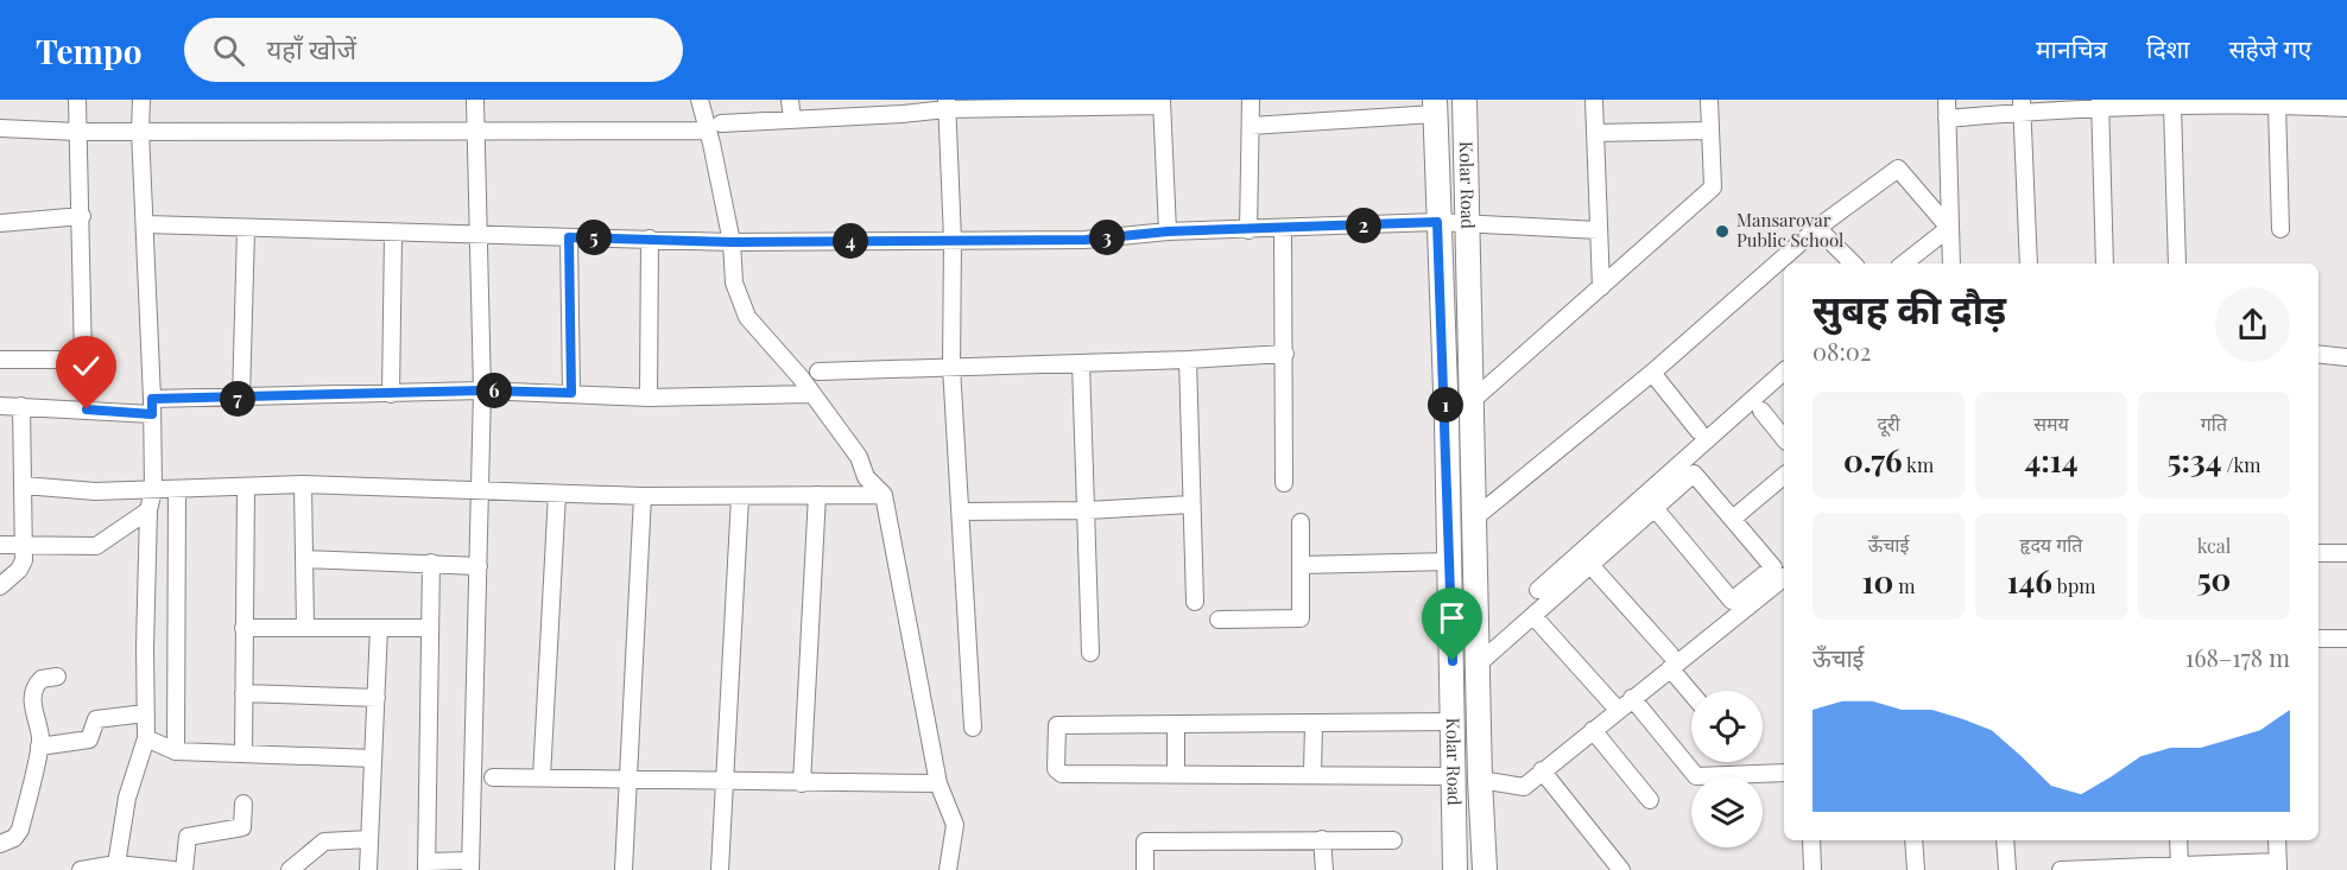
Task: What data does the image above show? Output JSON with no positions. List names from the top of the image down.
{
  "streets": {
    "main road": ["Kolar Road"]
  },
  "places": ["Mansarovar Public School"],
  "page": {
    "header": "Tempo",
    "search": "यहाँ खोजें",
    "nav": ["मानचित्र", "दिशा", "सहेजे गए"],
    "pins": [
      "2",
      "3",
      "5",
      "4",
      "6",
      "7",
      "1"
    ],
    "heading": ["सुबह की दौड़", "08:02"],
    "stats": [
      ["दूरी", "0.76 km"],
      ["समय", "4:14"],
      ["गति", "5:34 /km"],
      ["ऊँचाई", "10 m"],
      ["हृदय गति", "146 bpm"],
      ["kcal", "50"]
    ],
    "chart": ["ऊँचाई", "168–178 m"]
  }
}
